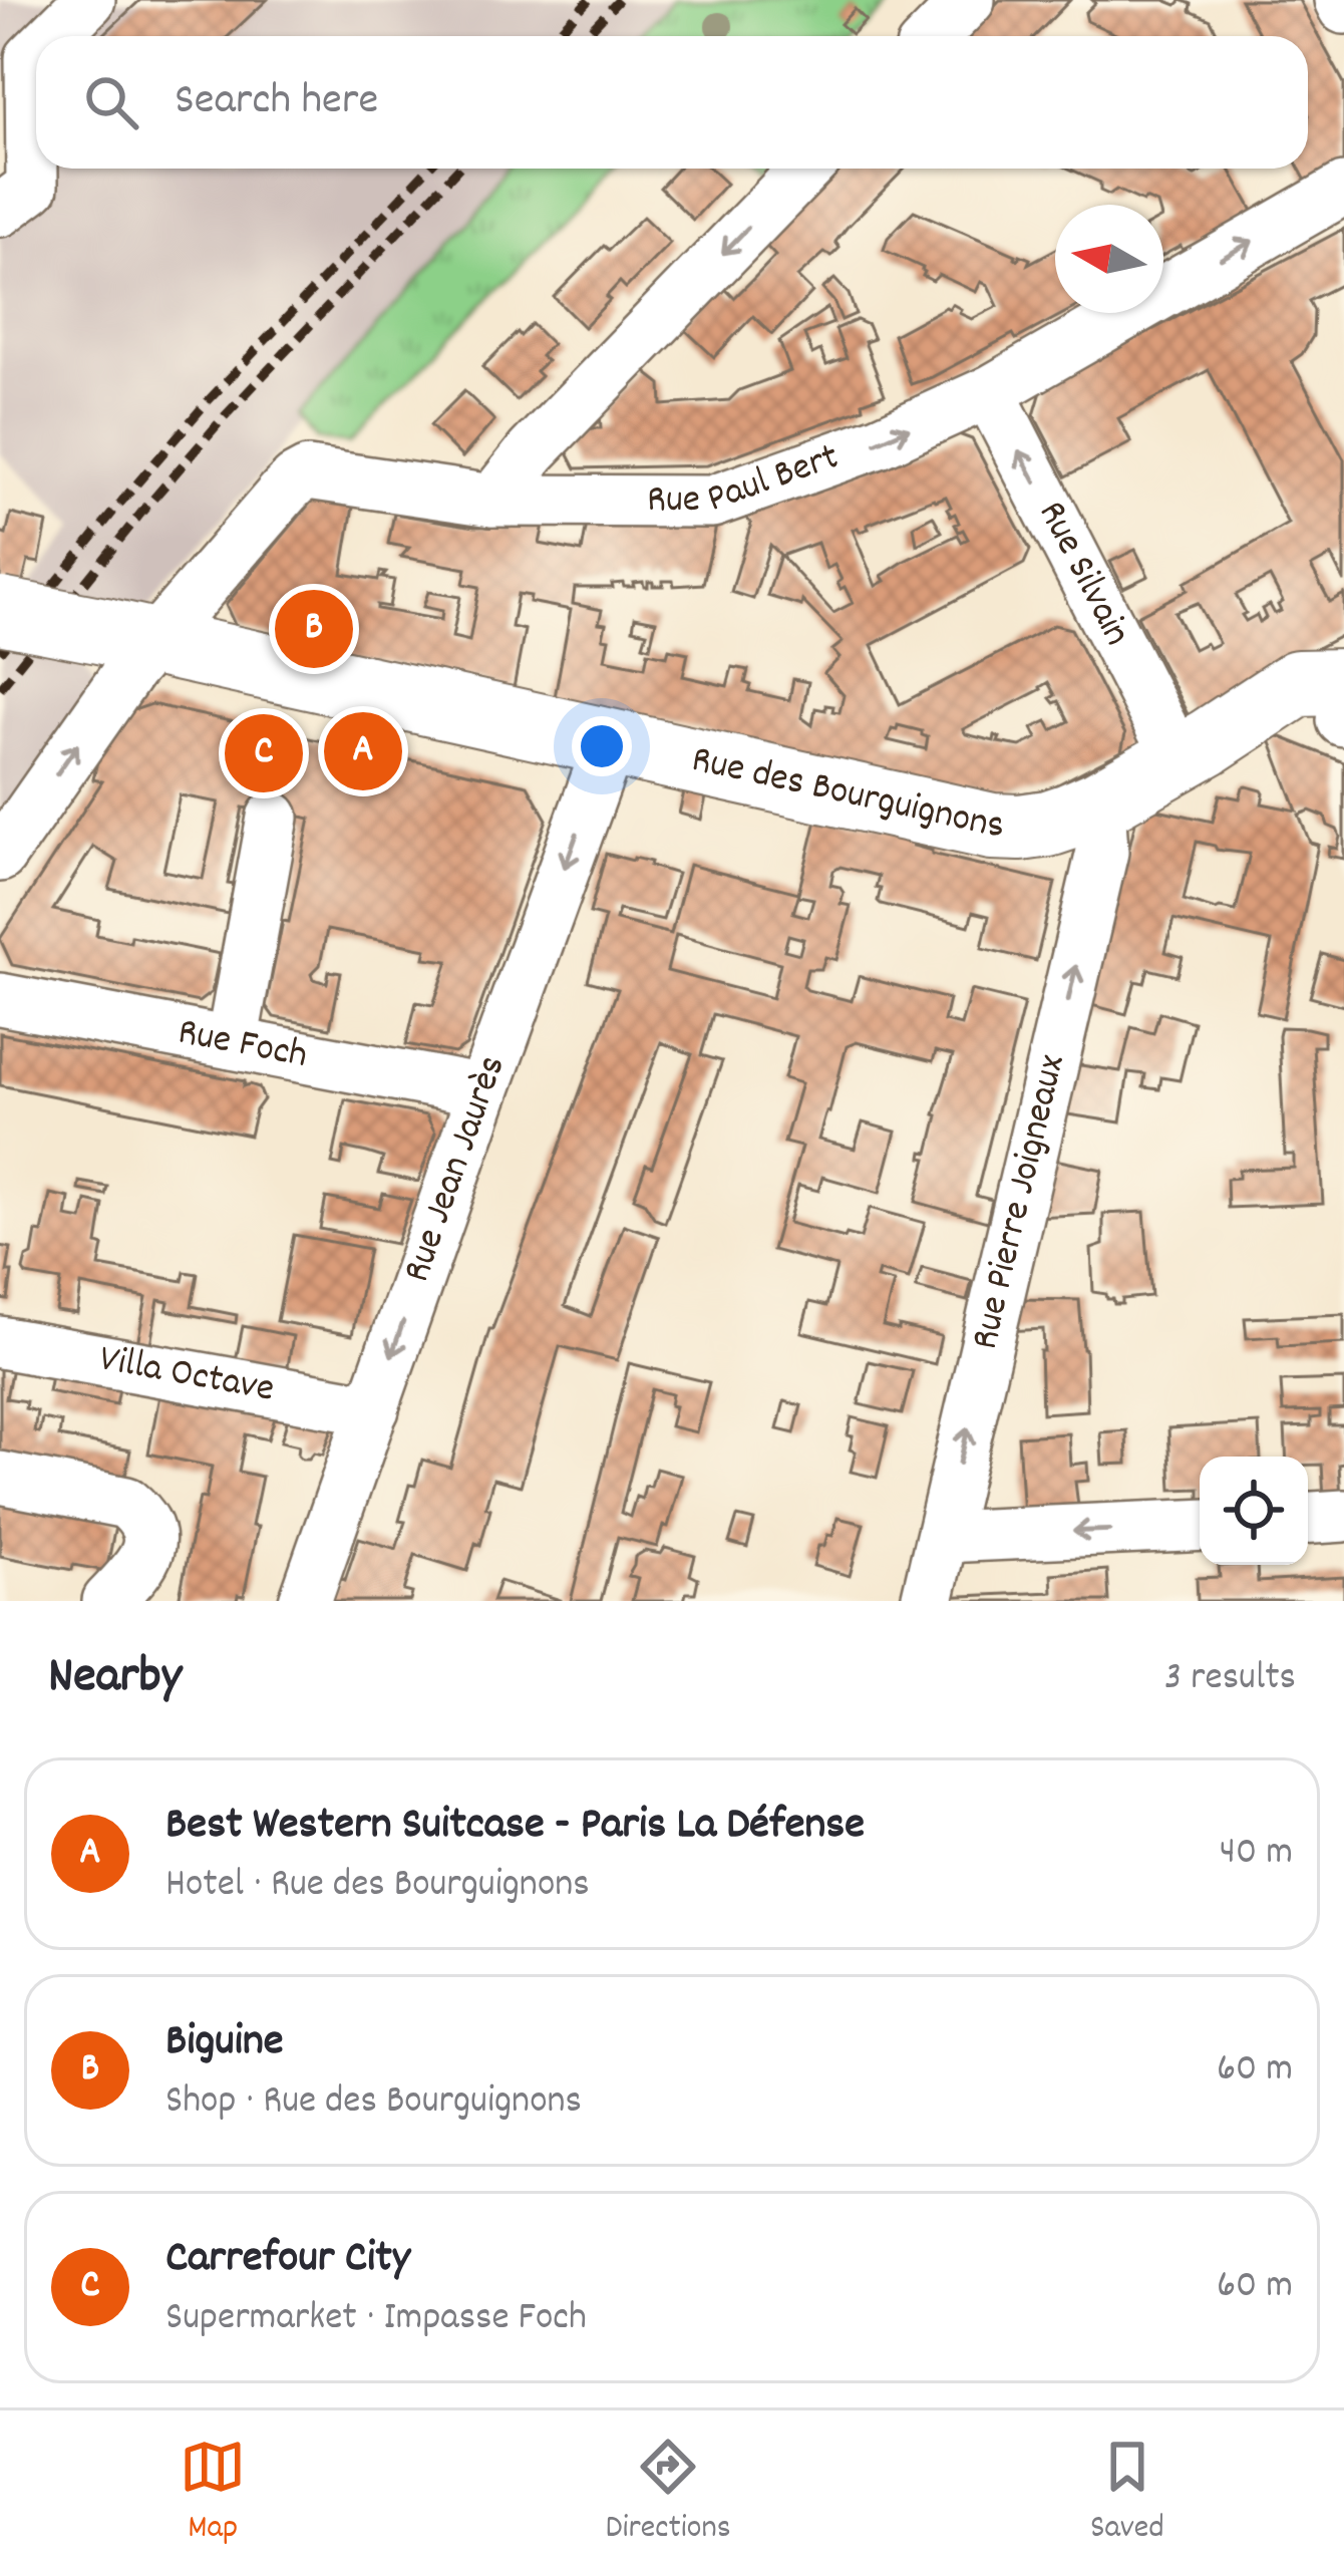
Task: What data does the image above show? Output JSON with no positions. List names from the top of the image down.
{
  "streets": {
    "main road": ["Rue des Bourguignons"],
    "street": [
      "Rue Paul Bert",
      "Rue Silvain",
      "Rue Foch",
      "Rue Jean Jaurès",
      "Rue Pierre Joigneaux",
      "Villa Octave"
    ]
  },
  "crossings": [
    ["Rue Paul Bert", "Rue Silvain"],
    ["Rue Paul Bert", "Rue des Bourguignons"],
    ["Rue Silvain", "Rue des Bourguignons"],
    ["Rue des Bourguignons", "Rue Jean Jaurès"],
    ["Rue des Bourguignons", "Rue Pierre Joigneaux"],
    ["Rue Foch", "Rue Jean Jaurès"],
    ["Rue Jean Jaurès", "Villa Octave"]
  ],
  "one_way": ["Rue Paul Bert", "Rue Silvain", "Rue Pierre Joigneaux"],
  "north": "left",
  "page": {
    "search": "Search here",
    "pins": ["B", "A", "C"],
    "heading": ["Nearby", "3 results"],
    "list": [
      {
        "mark": "A",
        "name": "Best Western Suitcase - Paris La Défense",
        "note": "Hotel · Rue des Bourguignons",
        "value": "40 m"
      },
      {
        "mark": "B",
        "name": "Biguine",
        "note": "Shop · Rue des Bourguignons",
        "value": "60 m"
      },
      {
        "mark": "C",
        "name": "Carrefour City",
        "note": "Supermarket · Impasse Foch",
        "value": "60 m"
      }
    ],
    "nav": ["Map", "Directions", "Saved"]
  }
}
